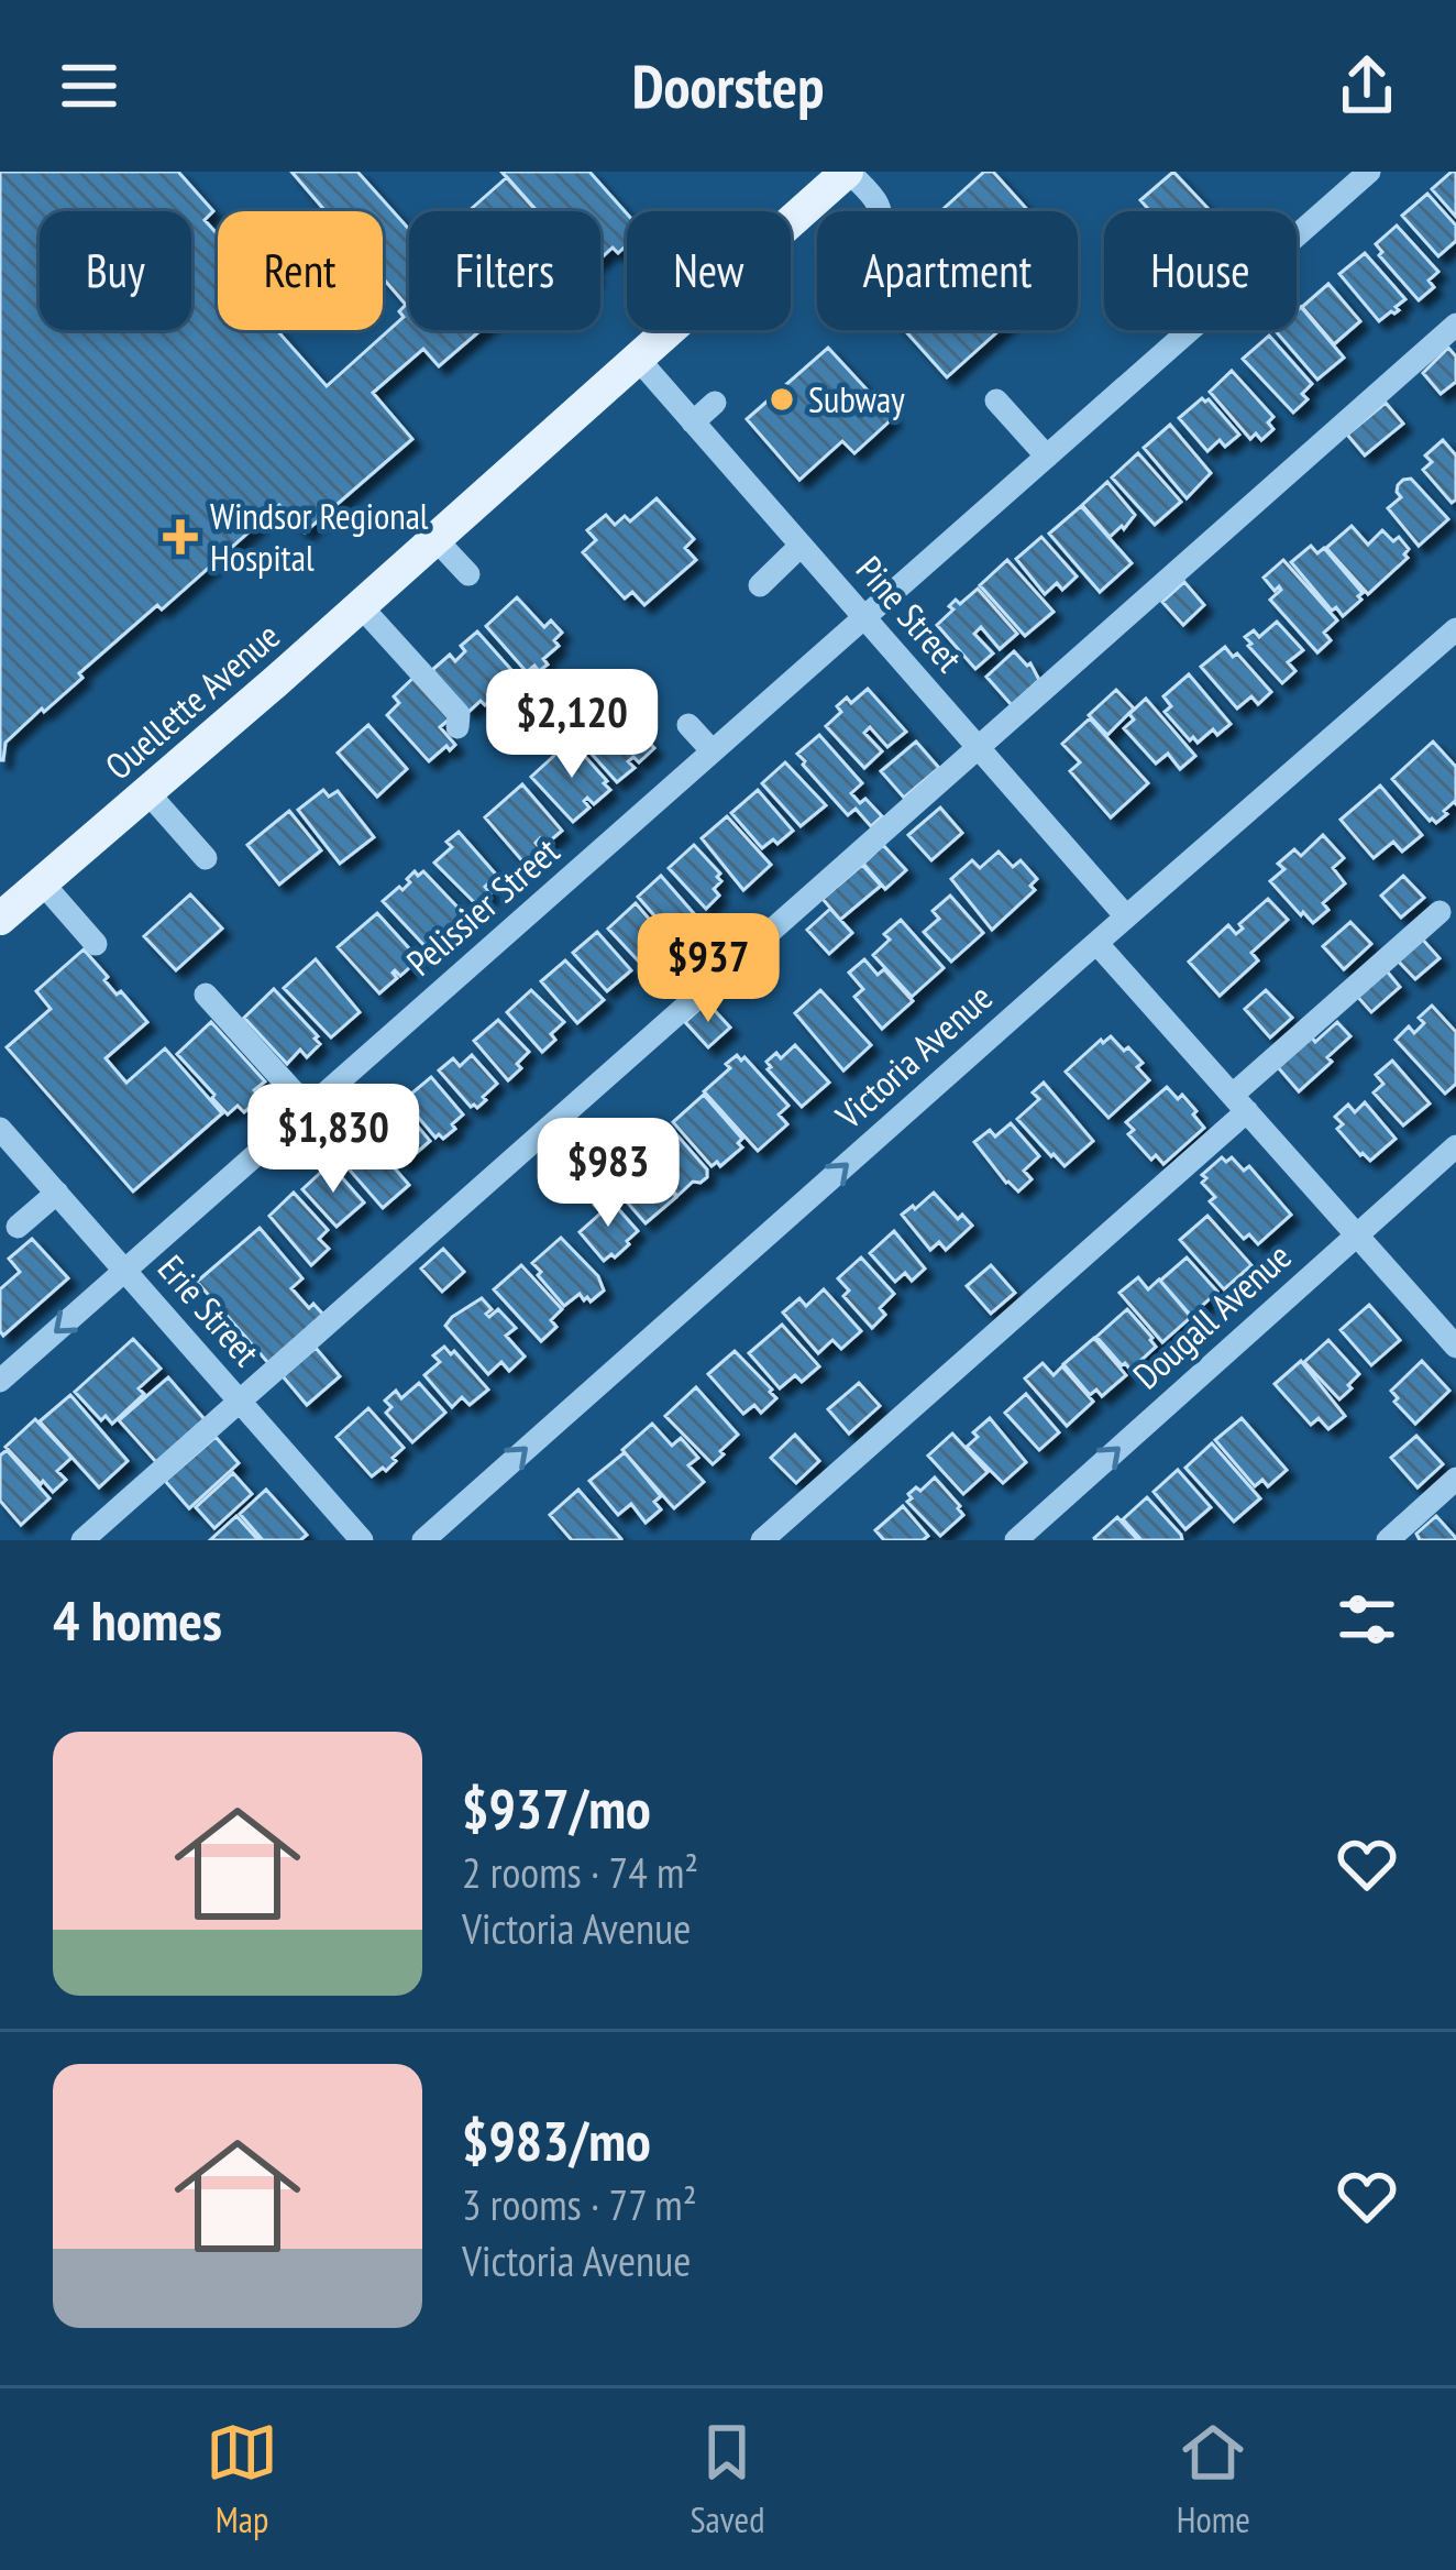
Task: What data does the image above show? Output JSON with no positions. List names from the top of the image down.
{
  "streets": {
    "main road": ["Ouellette Avenue"],
    "street": [
      "Pine Street",
      "Pelissier Street",
      "Victoria Avenue",
      "Erie Street",
      "Dougall Avenue"
    ]
  },
  "crossings": [
    ["Pine Street", "Ouellette Avenue"],
    ["Pine Street", "Pelissier Street"],
    ["Pine Street", "Victoria Avenue"],
    ["Pelissier Street", "Erie Street"]
  ],
  "one_way": ["Victoria Avenue"],
  "places": {
    "other": ["Subway"],
    "health": ["Windsor Regional Hospital"]
  },
  "page": {
    "header": "Doorstep",
    "chip": [
      "Buy",
      "Rent",
      "Filters",
      "New",
      "Apartment",
      "House"
    ],
    "price": [
      "$2,120",
      "$937",
      "$1,830",
      "$983"
    ],
    "heading": "4 homes",
    "list": [
      {
        "name": "$937/mo",
        "note": "2 rooms · 74 m² · Victoria Avenue"
      },
      {
        "name": "$983/mo",
        "note": "3 rooms · 77 m² · Victoria Avenue"
      }
    ],
    "tabs": ["Map", "Saved", "Home"]
  }
}
